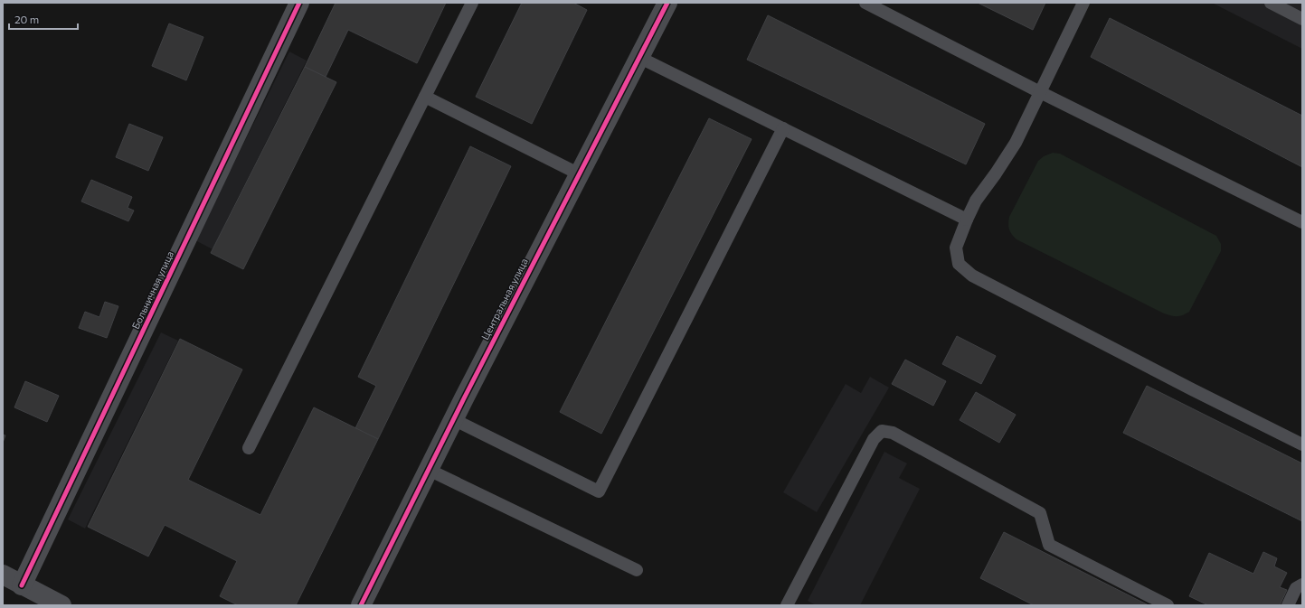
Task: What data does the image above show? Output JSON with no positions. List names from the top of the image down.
{
  "streets": {
    "street": ["Больничная улица", "Центральная улица"]
  },
  "scale_bar": "20 m"
}
